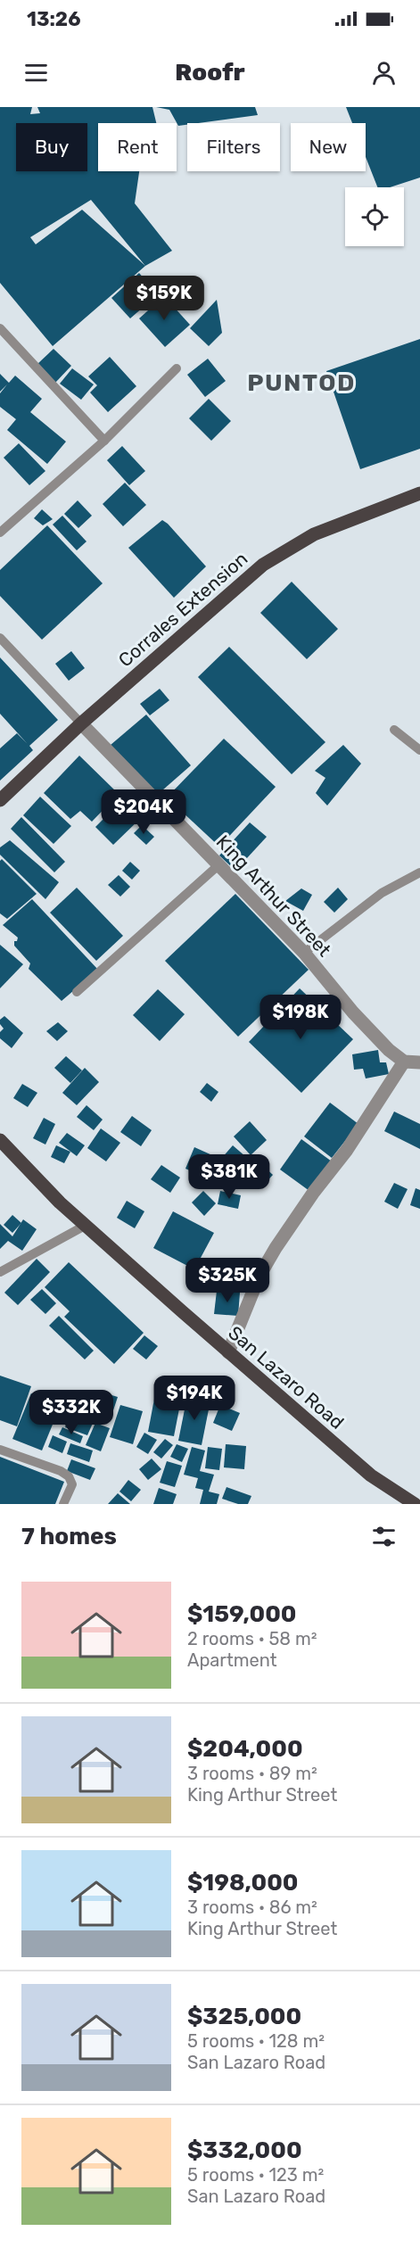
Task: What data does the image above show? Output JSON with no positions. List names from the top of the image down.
{
  "streets": {
    "main road": ["Corrales Extension", "San Lazaro Road"],
    "street": ["King Arthur Street"]
  },
  "crossings": [
    ["Corrales Extension", "King Arthur Street"]
  ],
  "districts": ["PUNTOD"],
  "page": {
    "status": "13:26",
    "header": "Roofr",
    "chip": [
      "Buy",
      "Rent",
      "Filters",
      "New"
    ],
    "price": [
      "$159K",
      "$204K",
      "$198K",
      "$381K",
      "$325K",
      "$194K",
      "$332K"
    ],
    "heading": "7 homes",
    "list": [
      {
        "name": "$159,000",
        "note": "2 rooms · 58 m² · Apartment"
      },
      {
        "name": "$204,000",
        "note": "3 rooms · 89 m² · King Arthur Street"
      },
      {
        "name": "$198,000",
        "note": "3 rooms · 86 m² · King Arthur Street"
      },
      {
        "name": "$325,000",
        "note": "5 rooms · 128 m² · San Lazaro Road"
      },
      {
        "name": "$332,000",
        "note": "5 rooms · 123 m² · San Lazaro Road"
      }
    ]
  }
}
